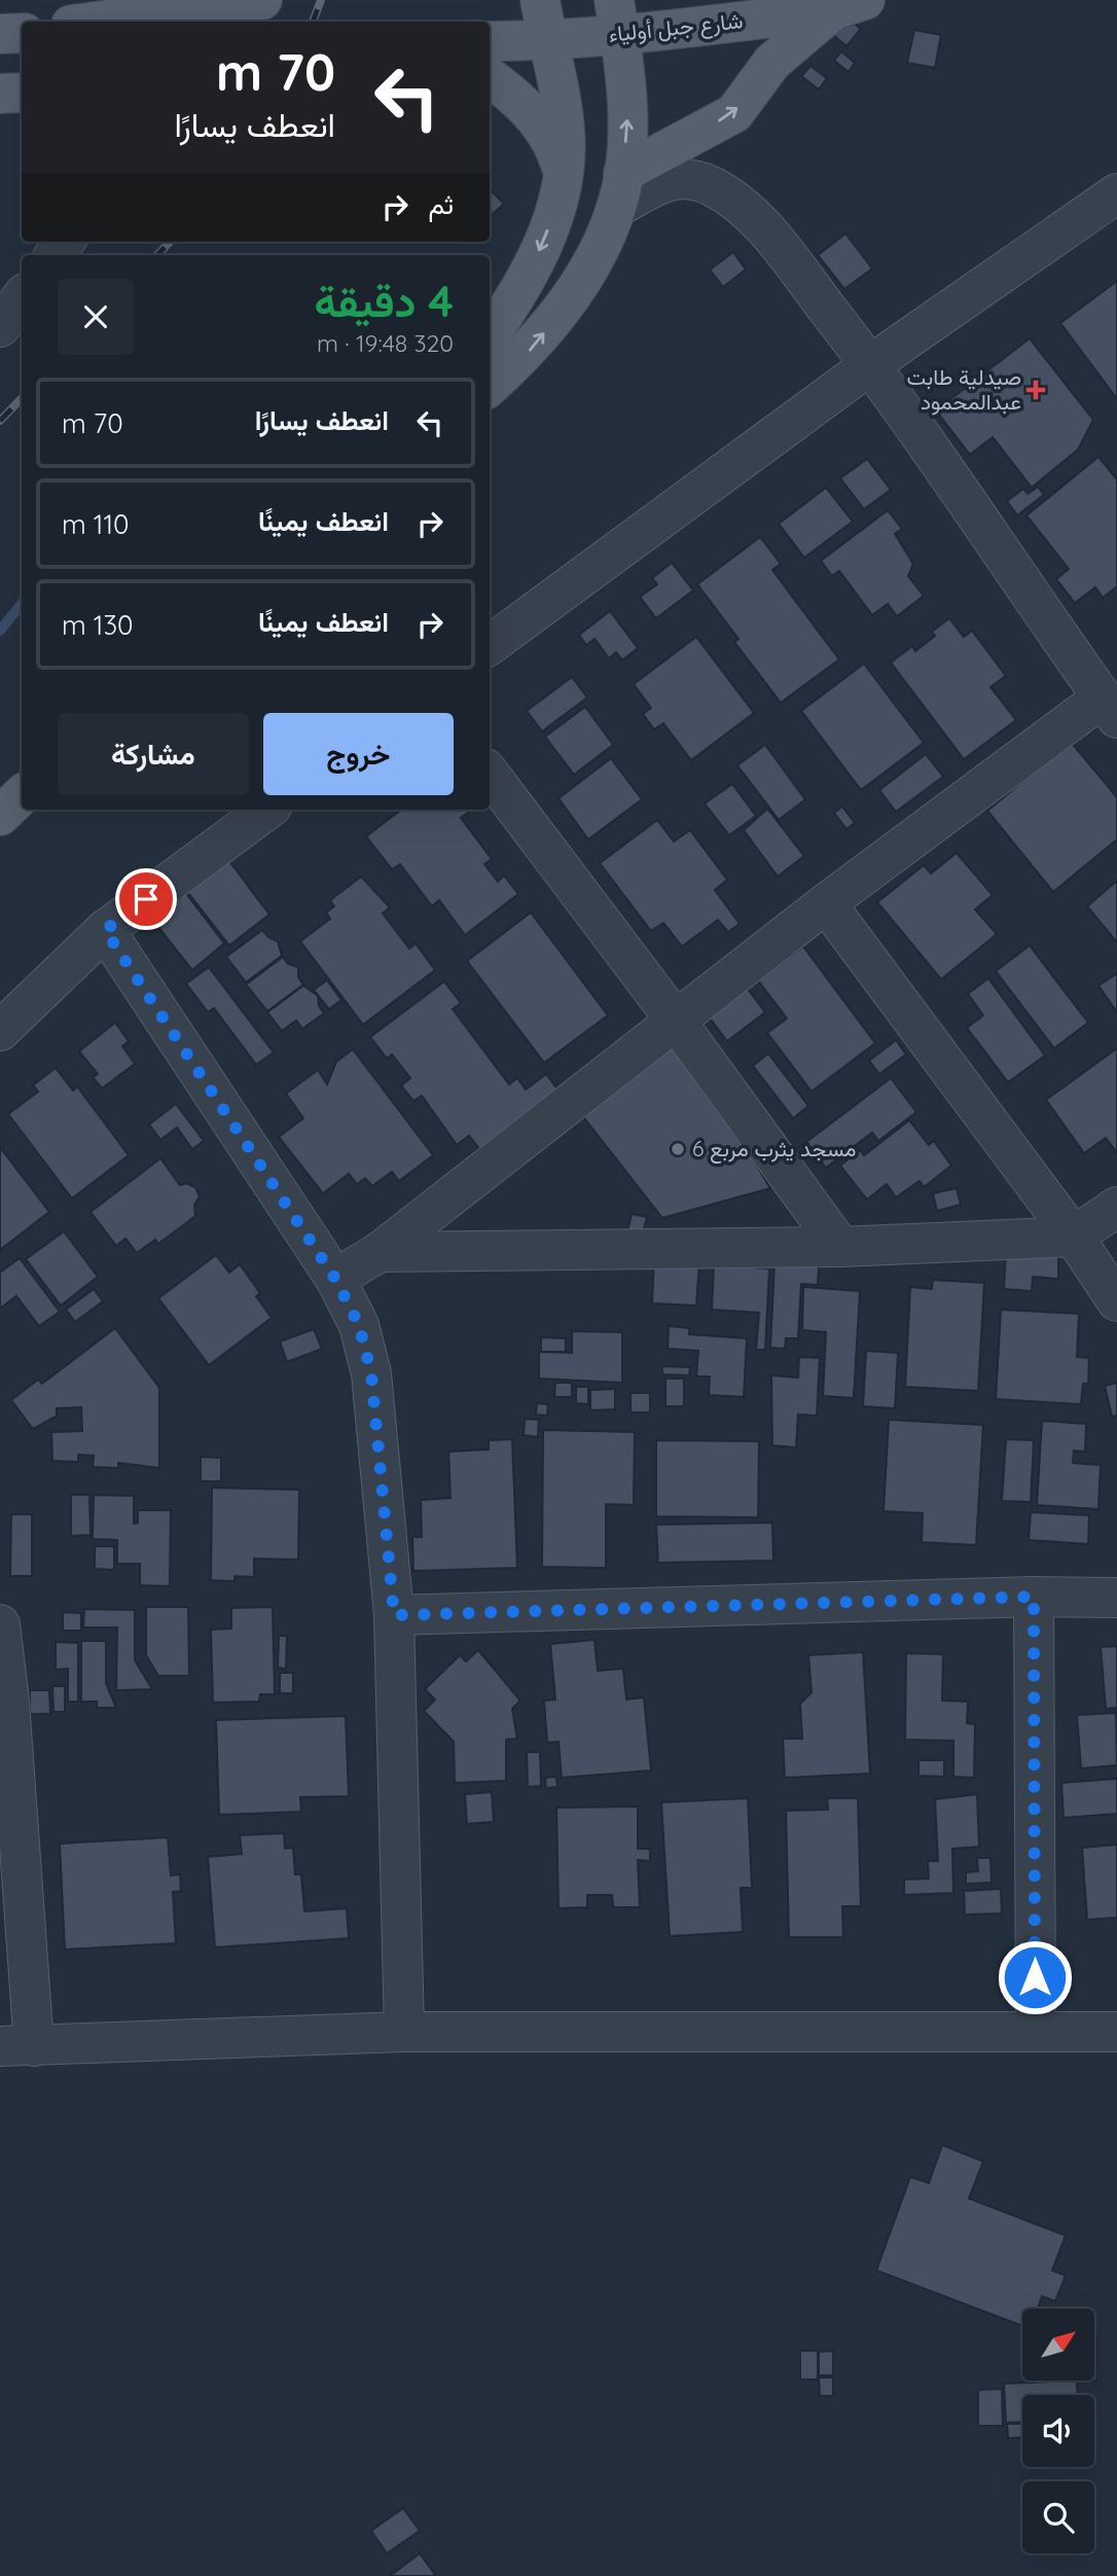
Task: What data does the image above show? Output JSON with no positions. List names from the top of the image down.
{
  "streets": {
    "main road": ["شارع جبل أولياء"]
  },
  "places": {
    "health": ["صيدلية طابت عبدالمحمود"],
    "other": ["مسجد يثرب مربع 6"]
  },
  "north": "top right",
  "page": {
    "turn": ["70 m", "انعطف يسارًا"],
    "then": "ثم",
    "heading": ["4 دقيقة", "320 m · 19:48"],
    "list": [
      {
        "name": "انعطف يسارًا",
        "value": "70 m"
      },
      {
        "name": "انعطف يمينًا",
        "value": "110 m"
      },
      {
        "name": "انعطف يمينًا",
        "value": "130 m"
      }
    ],
    "buttons": ["خروج", "مشاركة"]
  }
}
